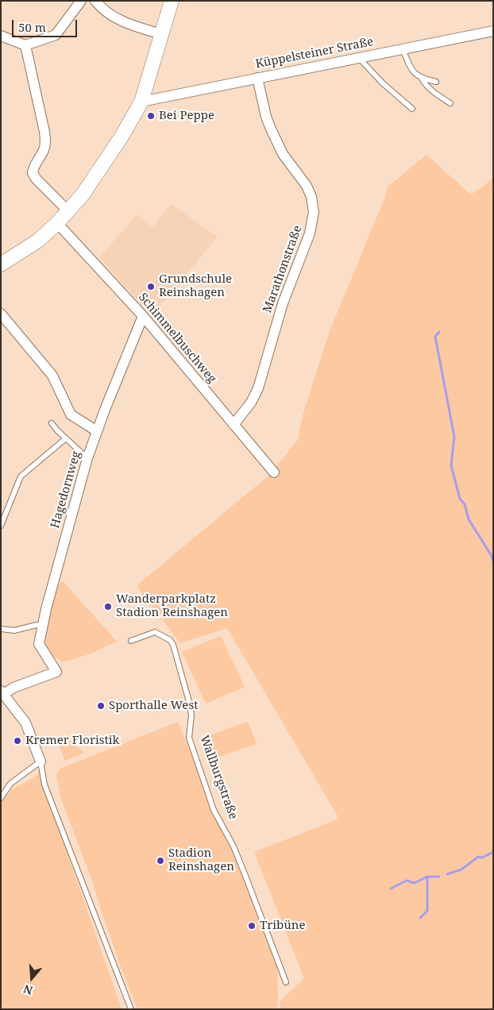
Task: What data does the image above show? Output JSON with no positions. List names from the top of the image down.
{
  "streets": {
    "street": [
      "Küppelsteiner Straße",
      "Marathonstraße",
      "Schimmelbuschweg",
      "Hagedornweg"
    ],
    "lane": ["Wallburgstraße"]
  },
  "crossings": [
    ["Küppelsteiner Straße", "Marathonstraße"],
    ["Marathonstraße", "Schimmelbuschweg"],
    ["Schimmelbuschweg", "Hagedornweg"]
  ],
  "places": [
    "Bei Peppe",
    "Grundschule Reinshagen",
    "Wanderparkplatz Stadion Reinshagen",
    "Sporthalle West",
    "Kremer Floristik",
    "Stadion Reinshagen",
    "Tribüne"
  ],
  "scale_bar": "50 m",
  "north": "bottom"
}
